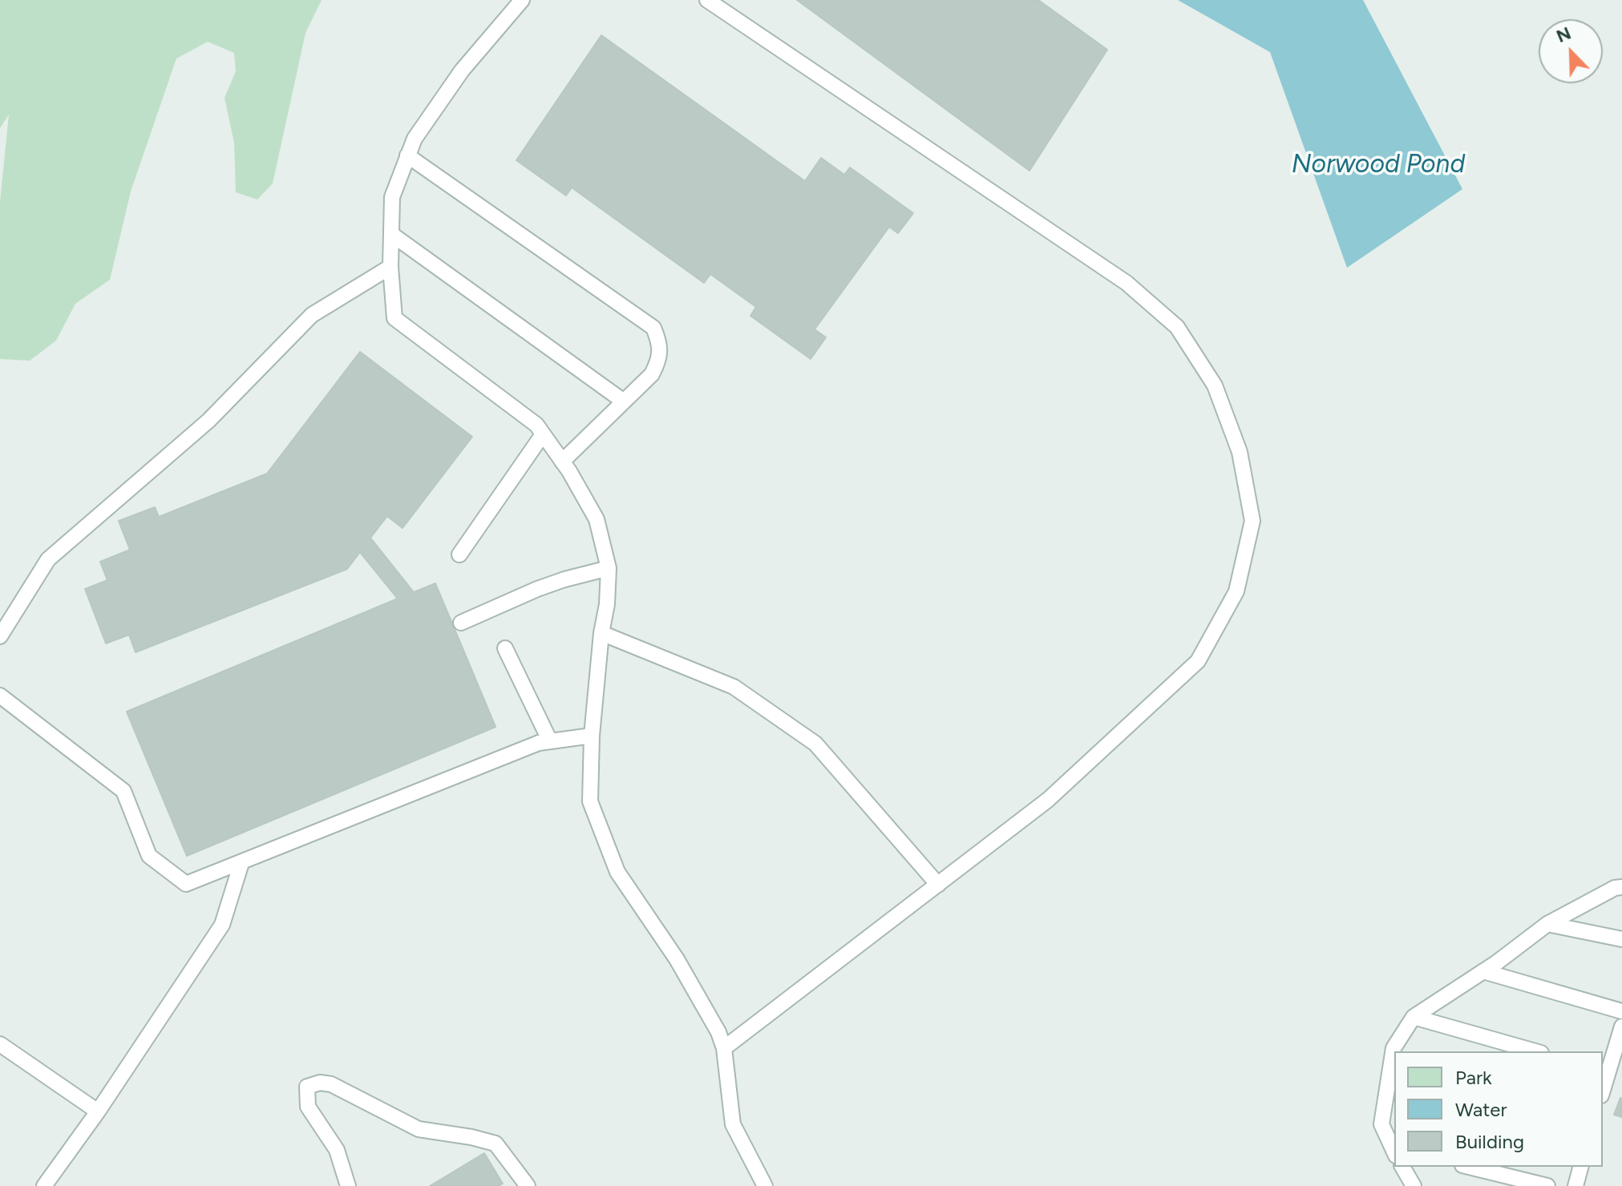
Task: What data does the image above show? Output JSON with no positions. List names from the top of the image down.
{
  "water": ["Norwood Pond"],
  "legend": ["Park", "Water", "Building"],
  "north": "top left"
}
